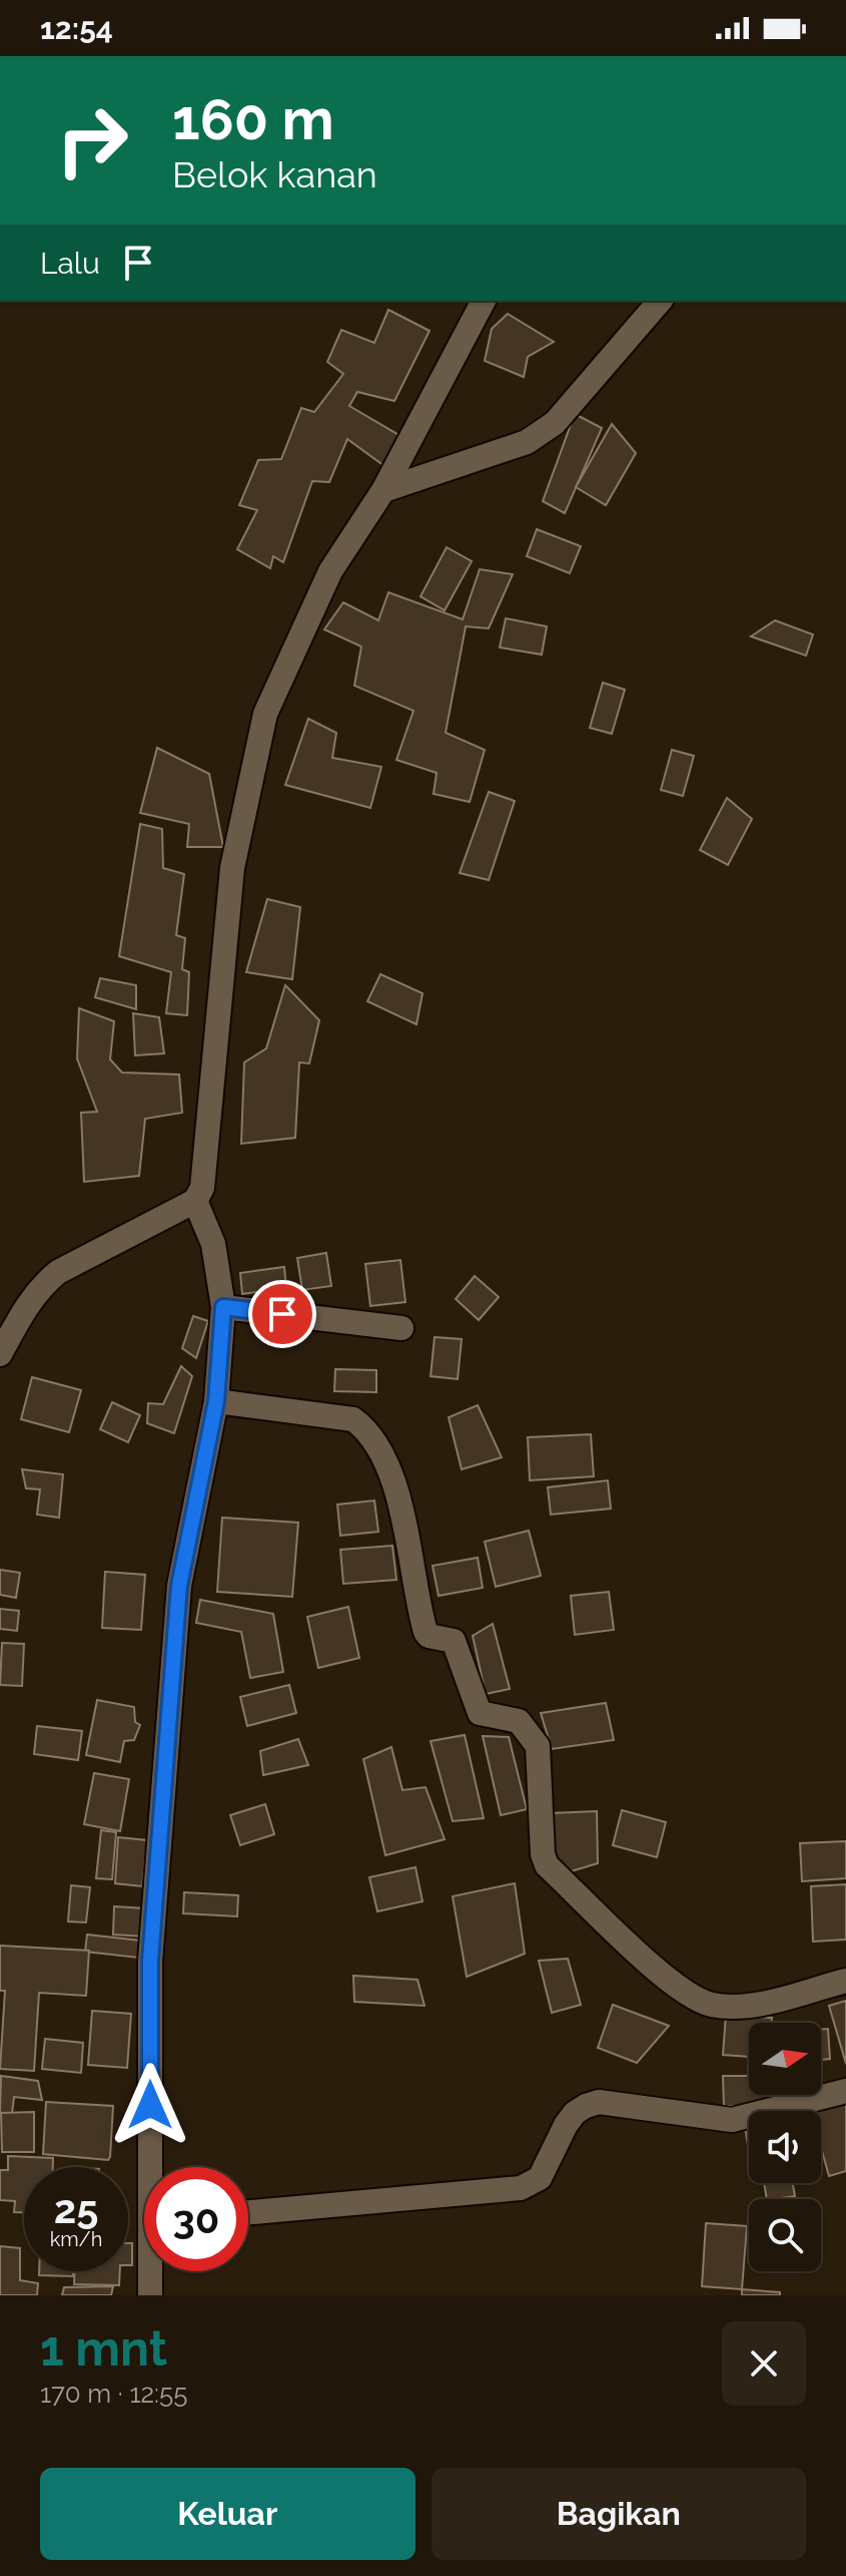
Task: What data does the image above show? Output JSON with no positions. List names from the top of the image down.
{
  "north": "right",
  "page": {
    "status": "12:54",
    "turn": ["160 m", "Belok kanan"],
    "then": "Lalu",
    "speed": "25 km/h",
    "limit": "30",
    "heading": ["1 mnt", "170 m · 12:55"],
    "buttons": ["Keluar", "Bagikan"]
  }
}
